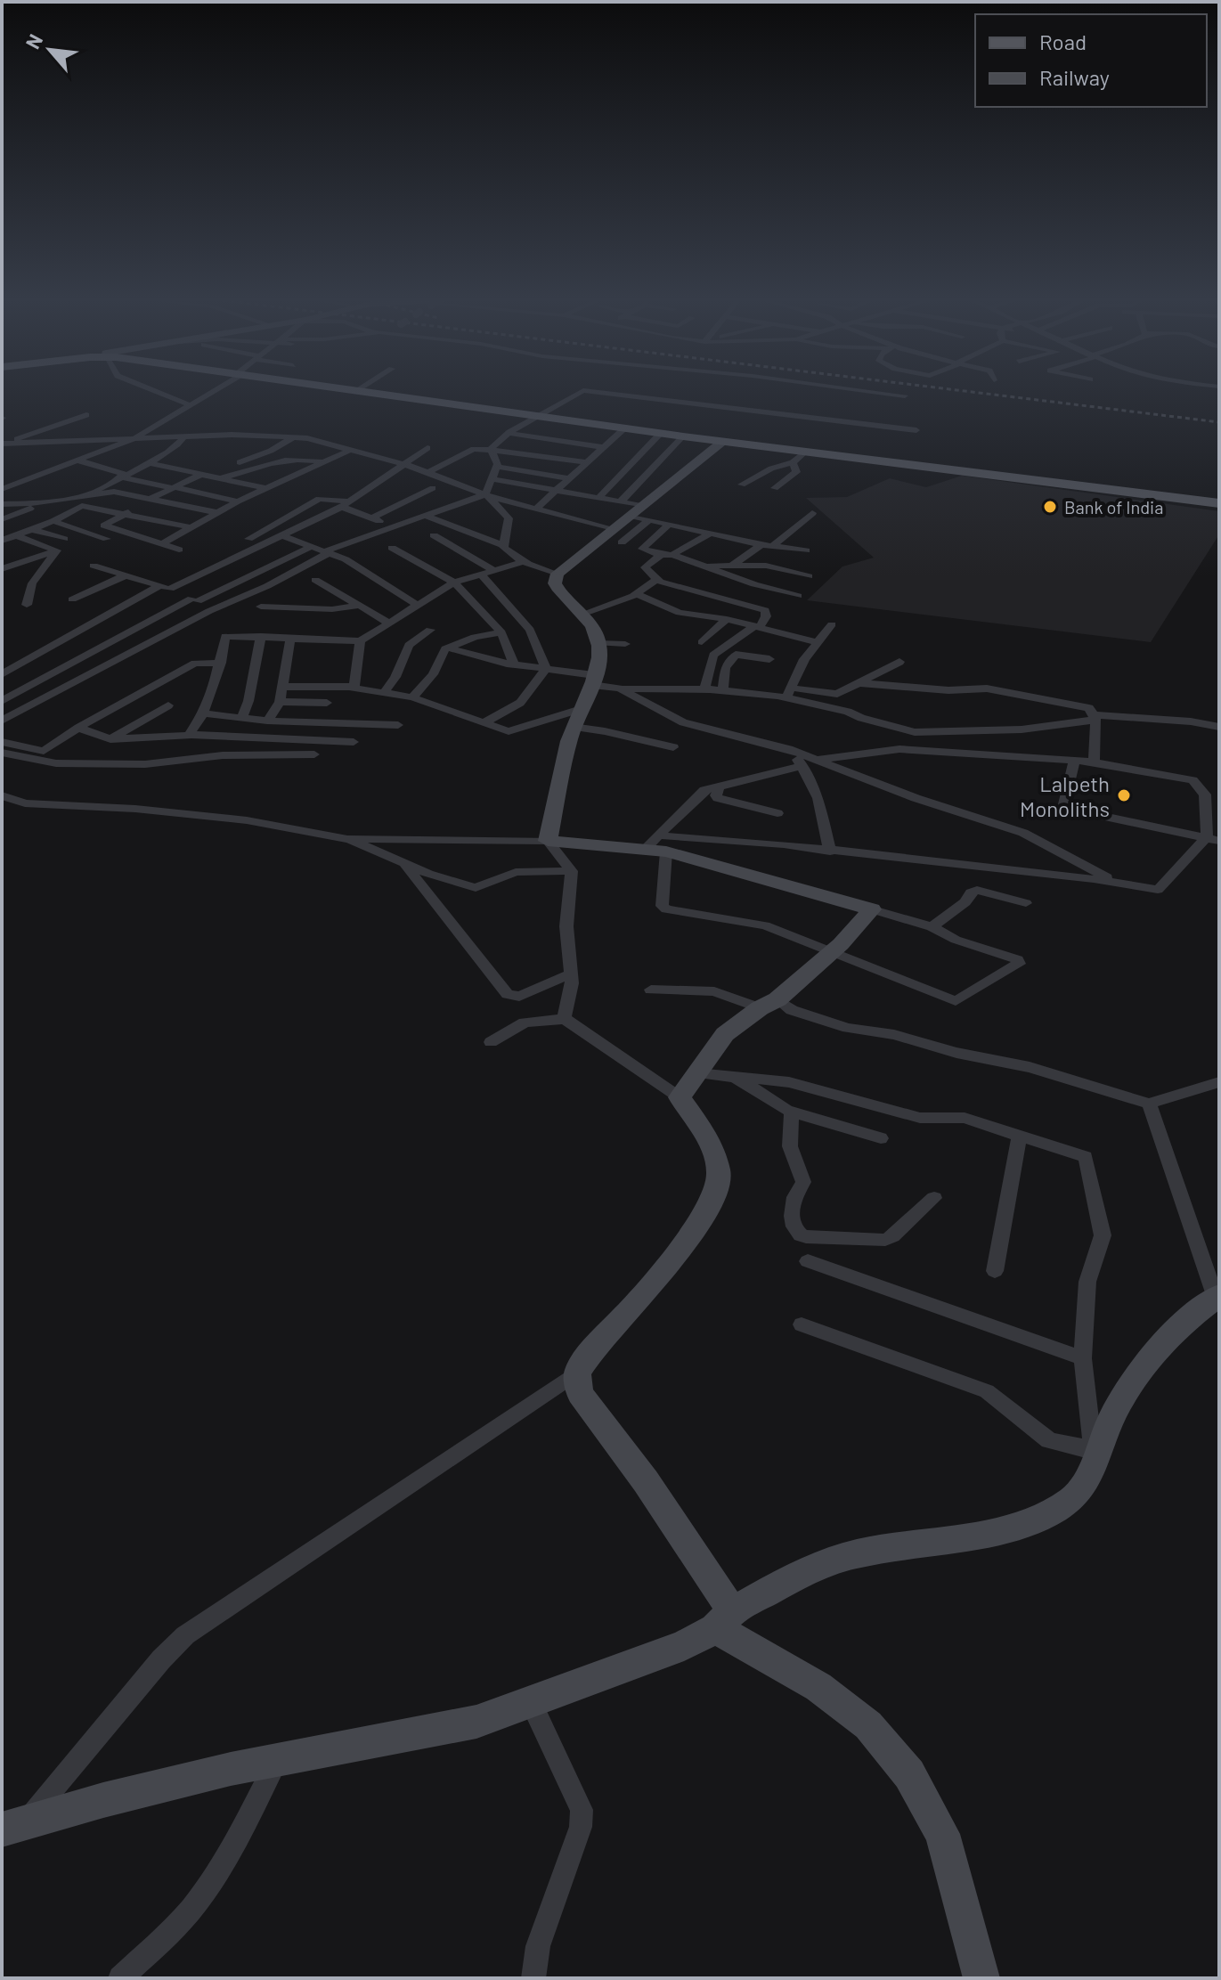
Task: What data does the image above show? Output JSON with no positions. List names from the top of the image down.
{
  "places": ["Bank of India", "Lalpeth Monoliths"],
  "legend": ["Road", "Railway"],
  "north": "top left"
}
